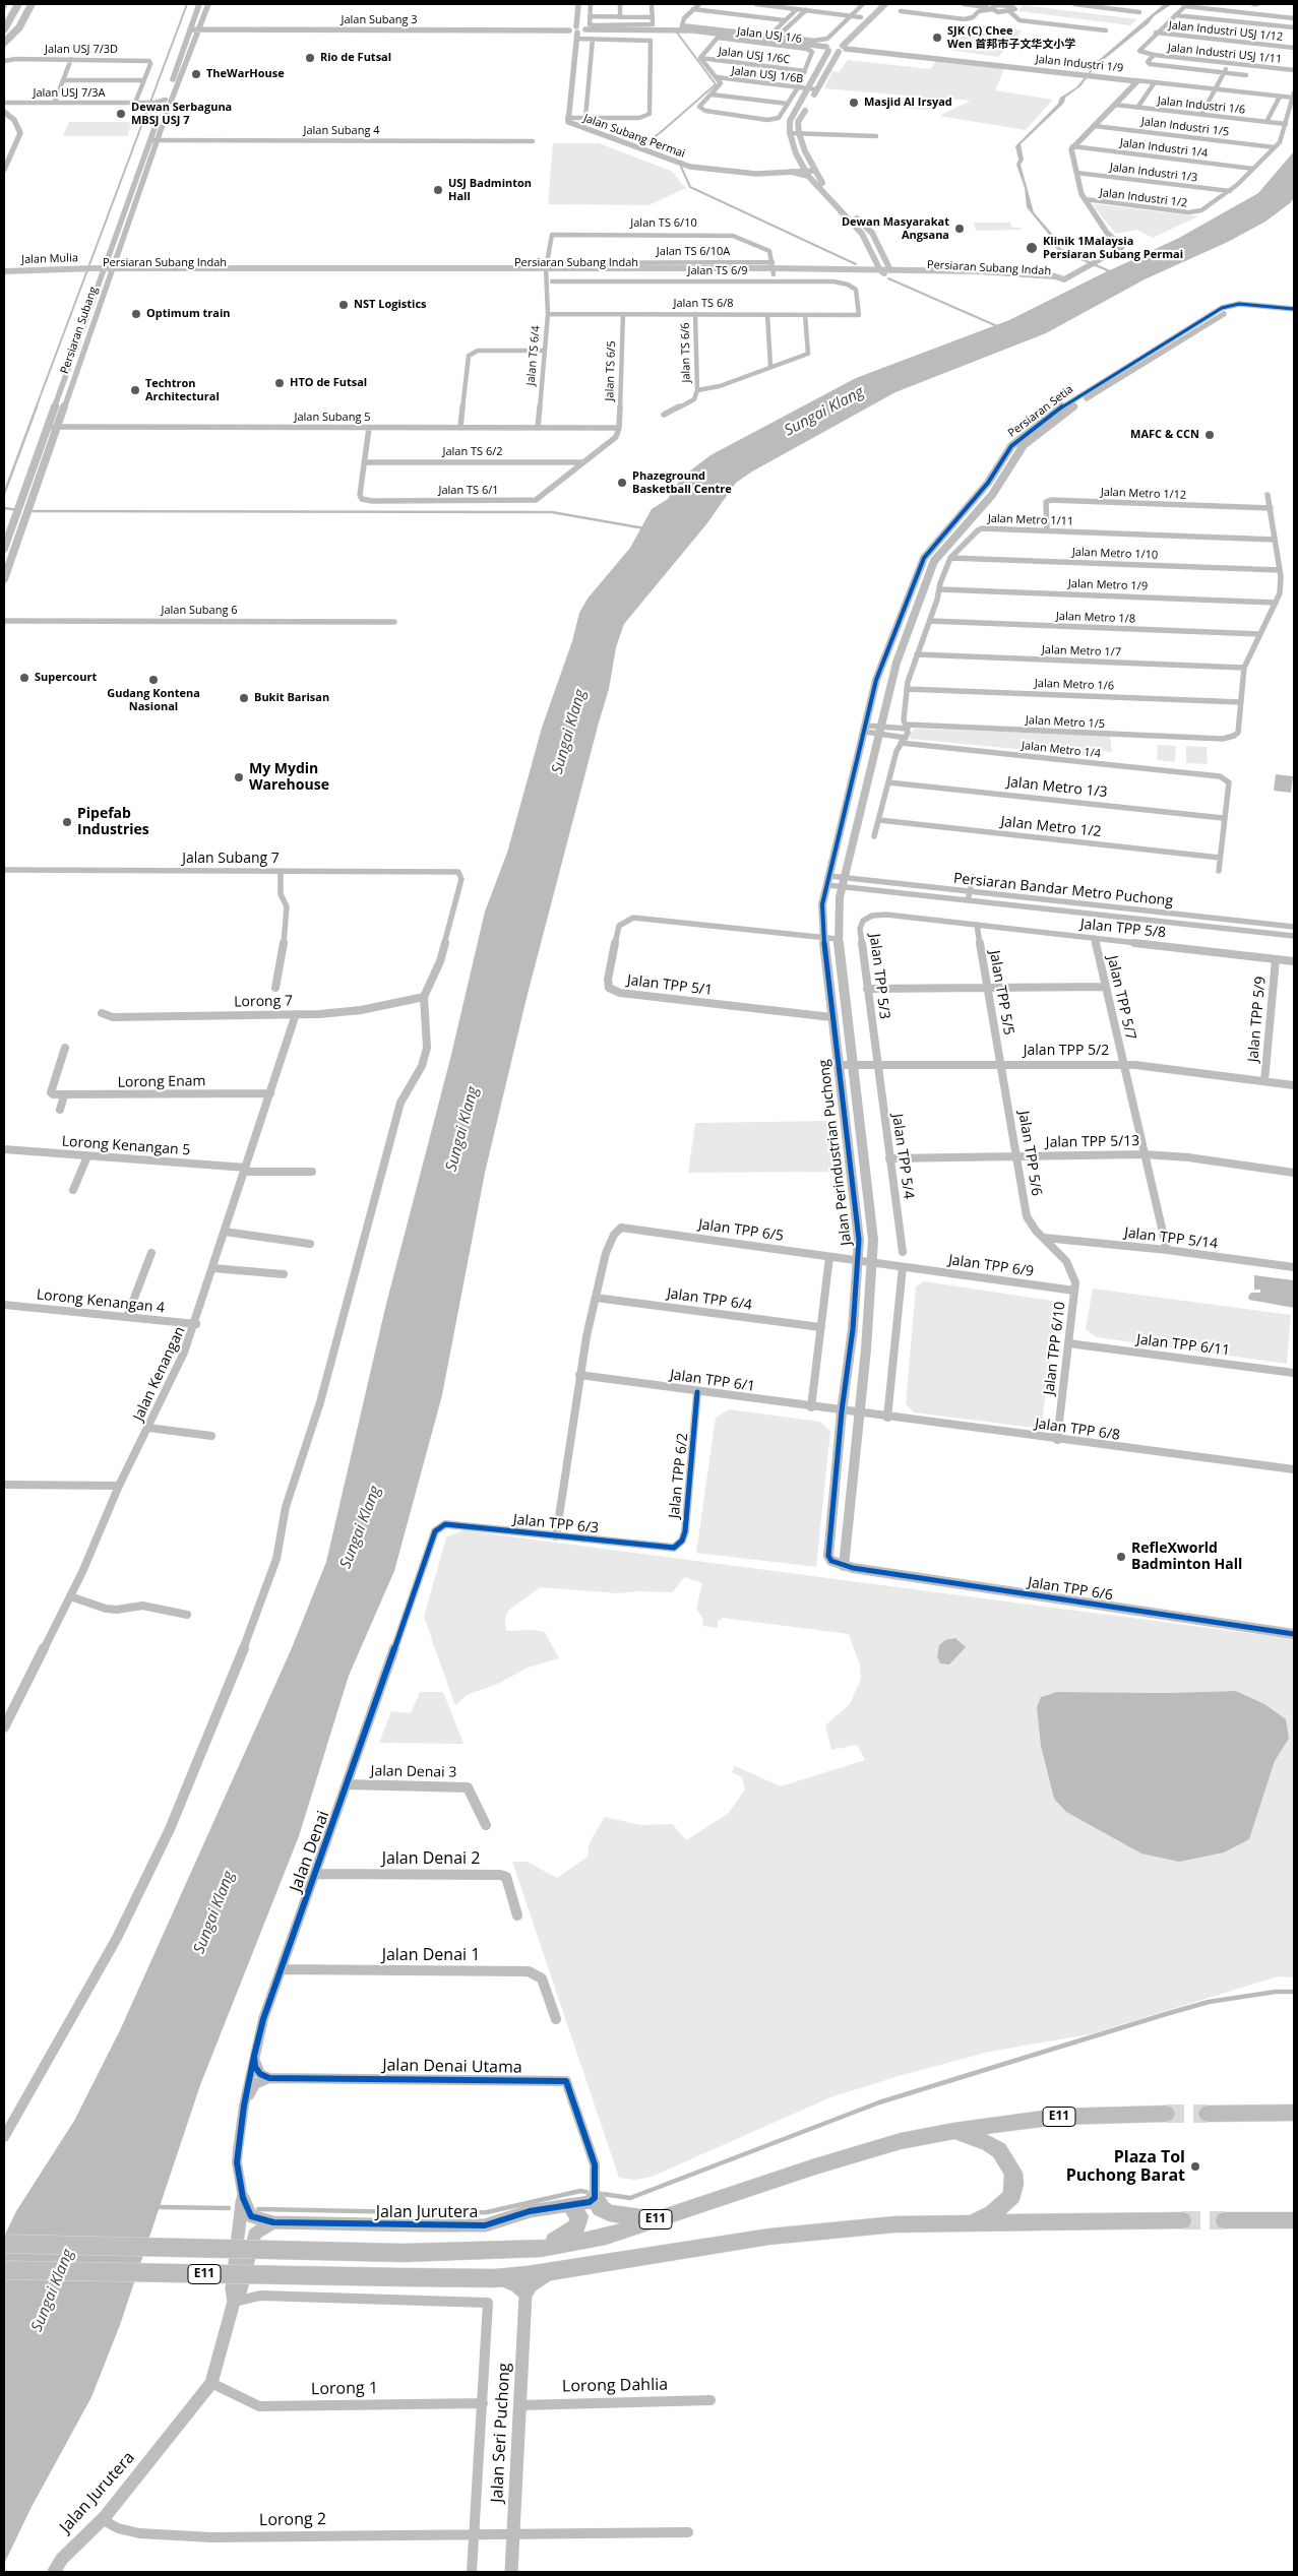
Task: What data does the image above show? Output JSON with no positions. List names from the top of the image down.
{
  "streets": {
    "highway": ["E11"],
    "main road": ["Jalan Mulia", "Persiaran Subang Indah"],
    "street": [
      "Jalan Subang 3",
      "Jalan Industri USJ 1/12",
      "Jalan USJ 1/6",
      "Jalan USJ 7/3D",
      "Jalan Industri USJ 1/11",
      "Jalan USJ 1/6C",
      "Jalan Industri 1/9",
      "Jalan USJ 1/6B",
      "Jalan USJ 7/3A",
      "Jalan Industri 1/6",
      "Jalan Industri 1/5",
      "Jalan Subang 4",
      "Jalan Subang Permai",
      "Jalan Industri 1/4",
      "Jalan Industri 1/3",
      "Jalan Industri 1/2",
      "Jalan TS 6/10",
      "Jalan TS 6/10A",
      "Jalan TS 6/9",
      "Jalan TS 6/8",
      "Persiaran Subang",
      "Jalan TS 6/6",
      "Jalan TS 6/4",
      "Jalan TS 6/5",
      "Persiaran Setia",
      "Jalan Subang 5",
      "Jalan TS 6/2",
      "Jalan TS 6/1",
      "Jalan Metro 1/12",
      "Jalan Metro 1/11",
      "Jalan Metro 1/10",
      "Jalan Metro 1/9",
      "Jalan Subang 6",
      "Jalan Metro 1/8",
      "Jalan Metro 1/7",
      "Jalan Metro 1/6",
      "Jalan Metro 1/5",
      "Jalan Metro 1/4",
      "Jalan Metro 1/3",
      "Jalan Metro 1/2",
      "Jalan Subang 7",
      "Persiaran Bandar Metro Puchong",
      "Jalan TPP 5/8",
      "Jalan TPP 5/3",
      "Jalan TPP 5/1",
      "Jalan TPP 5/5",
      "Jalan TPP 5/7",
      "Lorong 7",
      "Jalan TPP 5/9",
      "Jalan TPP 5/2",
      "Lorong Enam",
      "Jalan TPP 5/13",
      "Lorong Kenangan 5",
      "Jalan Perindustrian Puchong",
      "Jalan TPP 5/6",
      "Jalan TPP 5/4",
      "Jalan TPP 6/5",
      "Jalan TPP 5/14",
      "Jalan TPP 6/9",
      "Jalan TPP 6/4",
      "Lorong Kenangan 4",
      "Jalan TPP 6/11",
      "Jalan TPP 6/10",
      "Jalan Kenangan",
      "Jalan TPP 6/1",
      "Jalan TPP 6/8",
      "Jalan TPP 6/2",
      "Jalan TPP 6/3",
      "Jalan TPP 6/6",
      "Jalan Denai 3",
      "Jalan Denai",
      "Jalan Denai 2",
      "Jalan Denai 1",
      "Jalan Denai Utama",
      "Jalan Jurutera",
      "Lorong Dahlia",
      "Lorong 1",
      "Jalan Seri Puchong",
      "Lorong 2"
    ]
  },
  "crossings": [
    ["Jalan Subang 3", "Jalan Subang Permai"],
    ["Jalan Subang 3", "Persiaran Subang"],
    ["Jalan USJ 1/6", "Jalan USJ 1/6C"],
    ["Jalan USJ 1/6", "Jalan USJ 1/6B"],
    ["Jalan USJ 7/3A", "Persiaran Subang"],
    ["Jalan Subang 4", "Persiaran Subang"],
    ["Jalan Industri 1/3", "Jalan Industri 1/2"],
    ["Jalan TS 6/10", "Jalan TS 6/10A"],
    ["Jalan TS 6/10", "Persiaran Subang Indah"],
    ["Jalan TS 6/10", "Jalan TS 6/9"],
    ["Jalan TS 6/10", "Jalan TS 6/4"],
    ["Jalan TS 6/10A", "Persiaran Subang Indah"],
    ["Jalan TS 6/10A", "Jalan TS 6/9"],
    ["Jalan TS 6/10A", "Jalan TS 6/4"],
    ["Jalan Mulia", "Persiaran Subang Indah"],
    ["Jalan Mulia", "Persiaran Subang"],
    ["Persiaran Subang Indah", "Jalan TS 6/9"],
    ["Persiaran Subang Indah", "Persiaran Subang"],
    ["Persiaran Subang Indah", "Jalan TS 6/4"],
    ["Jalan TS 6/9", "Jalan TS 6/8"],
    ["Jalan TS 6/9", "Jalan TS 6/4"],
    ["Jalan TS 6/8", "Jalan TS 6/6"],
    ["Jalan TS 6/8", "Jalan TS 6/4"],
    ["Jalan TS 6/8", "Jalan TS 6/5"],
    ["Persiaran Subang", "Jalan Subang 5"],
    ["Jalan TS 6/4", "Jalan Subang 5"],
    ["Jalan TS 6/5", "Jalan Subang 5"],
    ["Jalan TS 6/5", "Jalan TS 6/1"],
    ["Persiaran Setia", "Jalan Perindustrian Puchong"],
    ["Jalan Subang 5", "Jalan TS 6/1"],
    ["Jalan TS 6/2", "Jalan TS 6/1"],
    ["Jalan Metro 1/12", "Jalan Metro 1/11"],
    ["Jalan Metro 1/11", "Jalan Metro 1/10"],
    ["Jalan Metro 1/11", "Jalan Metro 1/9"],
    ["Jalan Metro 1/11", "Jalan Metro 1/8"],
    ["Jalan Metro 1/11", "Jalan Metro 1/7"],
    ["Jalan Metro 1/11", "Jalan Metro 1/6"],
    ["Jalan Metro 1/11", "Jalan Metro 1/5"],
    ["Jalan Metro 1/11", "Jalan Metro 1/4"],
    ["Jalan Metro 1/6", "Jalan Metro 1/5"],
    ["Jalan Metro 1/5", "Jalan Metro 1/4"],
    ["Jalan Metro 1/4", "Jalan Metro 1/3"],
    ["Jalan Subang 7", "Lorong 7"],
    ["Persiaran Bandar Metro Puchong", "Jalan Perindustrian Puchong"],
    ["Jalan TPP 5/8", "Jalan TPP 5/3"],
    ["Jalan TPP 5/8", "Jalan TPP 5/5"],
    ["Jalan TPP 5/8", "Jalan TPP 5/7"],
    ["Jalan TPP 5/8", "Jalan TPP 5/9"],
    ["Jalan TPP 5/3", "Jalan TPP 5/2"],
    ["Jalan TPP 5/3", "Jalan TPP 5/4"],
    ["Jalan TPP 5/1", "Jalan Perindustrian Puchong"],
    ["Jalan TPP 5/5", "Jalan TPP 5/2"],
    ["Jalan TPP 5/5", "Jalan TPP 5/6"],
    ["Jalan TPP 5/7", "Jalan TPP 5/2"],
    ["Jalan TPP 5/7", "Jalan TPP 5/13"],
    ["Jalan TPP 5/7", "Jalan TPP 5/14"],
    ["Lorong 7", "Jalan Kenangan"],
    ["Jalan TPP 5/9", "Jalan TPP 5/2"],
    ["Jalan TPP 5/2", "Jalan Perindustrian Puchong"],
    ["Jalan TPP 5/2", "Jalan TPP 5/6"],
    ["Jalan TPP 5/2", "Jalan TPP 5/4"],
    ["Lorong Enam", "Jalan Kenangan"],
    ["Jalan TPP 5/13", "Jalan TPP 5/6"],
    ["Jalan TPP 5/13", "Jalan TPP 5/4"],
    ["Lorong Kenangan 5", "Jalan Kenangan"],
    ["Jalan Perindustrian Puchong", "Jalan TPP 6/5"],
    ["Jalan Perindustrian Puchong", "Jalan TPP 6/9"],
    ["Jalan Perindustrian Puchong", "Jalan TPP 6/1"],
    ["Jalan Perindustrian Puchong", "Jalan TPP 6/8"],
    ["Jalan Perindustrian Puchong", "Jalan TPP 6/6"],
    ["Jalan TPP 5/6", "Jalan TPP 5/14"],
    ["Jalan TPP 5/6", "Jalan TPP 6/9"],
    ["Jalan TPP 5/6", "Jalan TPP 6/10"],
    ["Jalan TPP 6/5", "Jalan TPP 6/9"],
    ["Jalan TPP 6/5", "Jalan TPP 6/3"],
    ["Jalan TPP 6/9", "Jalan TPP 6/10"],
    ["Jalan TPP 6/4", "Jalan TPP 6/3"],
    ["Lorong Kenangan 4", "Jalan Kenangan"],
    ["Jalan TPP 6/11", "Jalan TPP 6/10"],
    ["Jalan TPP 6/10", "Jalan TPP 6/8"],
    ["Jalan TPP 6/1", "Jalan TPP 6/8"],
    ["Jalan TPP 6/1", "Jalan TPP 6/2"],
    ["Jalan TPP 6/1", "Jalan TPP 6/3"],
    ["Jalan TPP 6/2", "Jalan TPP 6/3"],
    ["Jalan TPP 6/3", "Jalan Denai"],
    ["Jalan Denai 3", "Jalan Denai"],
    ["Jalan Denai", "Jalan Denai 2"],
    ["Jalan Denai", "Jalan Denai 1"],
    ["Jalan Denai", "Jalan Jurutera"],
    ["Jalan Denai Utama", "Jalan Jurutera"],
    ["Jalan Jurutera", "Lorong 1"],
    ["Jalan Jurutera", "Lorong 2"],
    ["Lorong Dahlia", "Jalan Seri Puchong"],
    ["Jalan Seri Puchong", "Lorong 2"]
  ],
  "water": ["Sungai Klang"],
  "places": [
    "SJK (C) Chee Wen 首邦市子文华文小学",
    "Rio de Futsal",
    "TheWarHouse",
    "Masjid Al Irsyad",
    "Dewan Serbaguna MBSJ USJ 7",
    "USJ Badminton Hall",
    "Dewan Masyarakat Angsana",
    "Klinik 1Malaysia Persiaran Subang Permai",
    "NST Logistics",
    "Optimum train",
    "HTO de Futsal",
    "Techtron Architectural",
    "MAFC & CCN",
    "Phazeground Basketball Centre",
    "Supercourt",
    "Gudang Kontena Nasional",
    "Bukit Barisan",
    "My Mydin Warehouse",
    "Pipefab Industries",
    "RefleXworld Badminton Hall",
    "Plaza Tol Puchong Barat"
  ]
}
